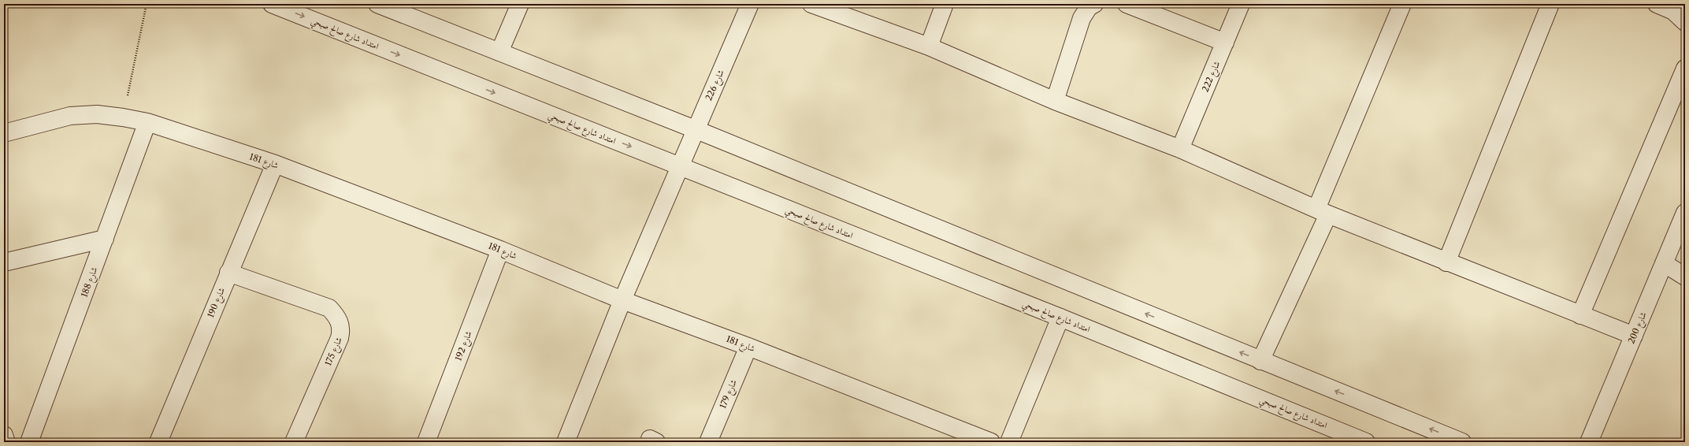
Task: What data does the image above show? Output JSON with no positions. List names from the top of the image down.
{
  "streets": {
    "street": [
      "امتداد شارع صالح صبحي",
      "شارع 222",
      "شارع 226",
      "شارع 181",
      "شارع 188",
      "شارع 190",
      "شارع 200",
      "شارع 192",
      "شارع 175",
      "شارع 179"
    ]
  },
  "crossings": [
    ["امتداد شارع صالح صبحي", "شارع 226"],
    ["شارع 226", "شارع 181"],
    ["شارع 181", "شارع 188"],
    ["شارع 181", "شارع 190"],
    ["شارع 181", "شارع 192"],
    ["شارع 181", "شارع 179"],
    ["شارع 190", "شارع 175"]
  ]
}
